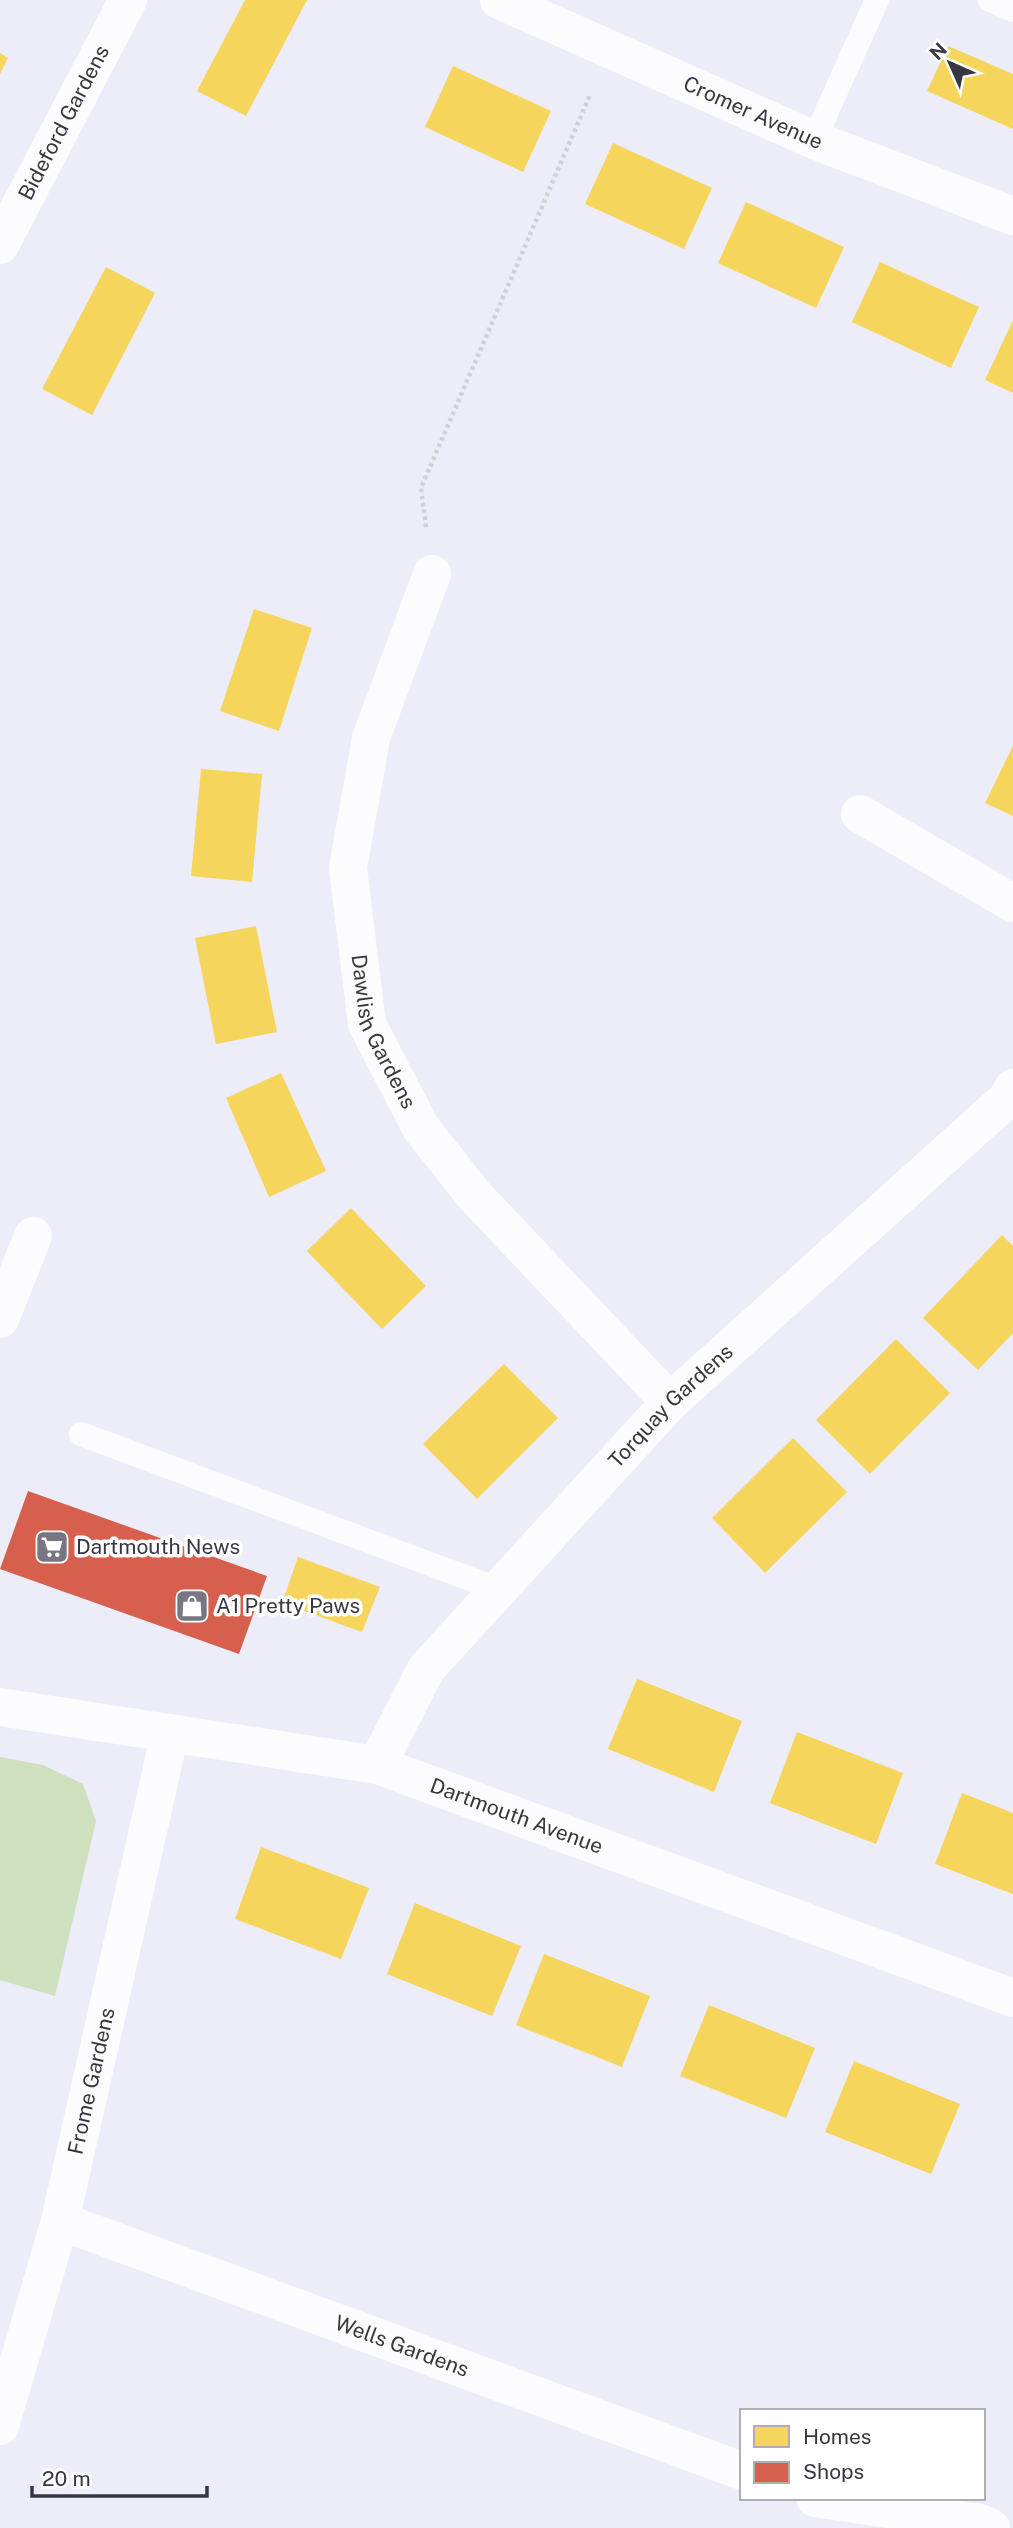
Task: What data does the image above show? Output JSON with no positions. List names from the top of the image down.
{
  "streets": {
    "street": [
      "Cromer Avenue",
      "Bideford Gardens",
      "Dawlish Gardens",
      "Torquay Gardens",
      "Dartmouth Avenue",
      "Frome Gardens",
      "Wells Gardens"
    ]
  },
  "crossings": [
    ["Dawlish Gardens", "Torquay Gardens"],
    ["Torquay Gardens", "Dartmouth Avenue"],
    ["Dartmouth Avenue", "Frome Gardens"],
    ["Frome Gardens", "Wells Gardens"]
  ],
  "places": {
    "supermarket": ["Dartmouth News"],
    "shop": ["A1 Pretty Paws"]
  },
  "legend": ["Homes", "Shops"],
  "scale_bar": "20 m",
  "north": "top left"
}
